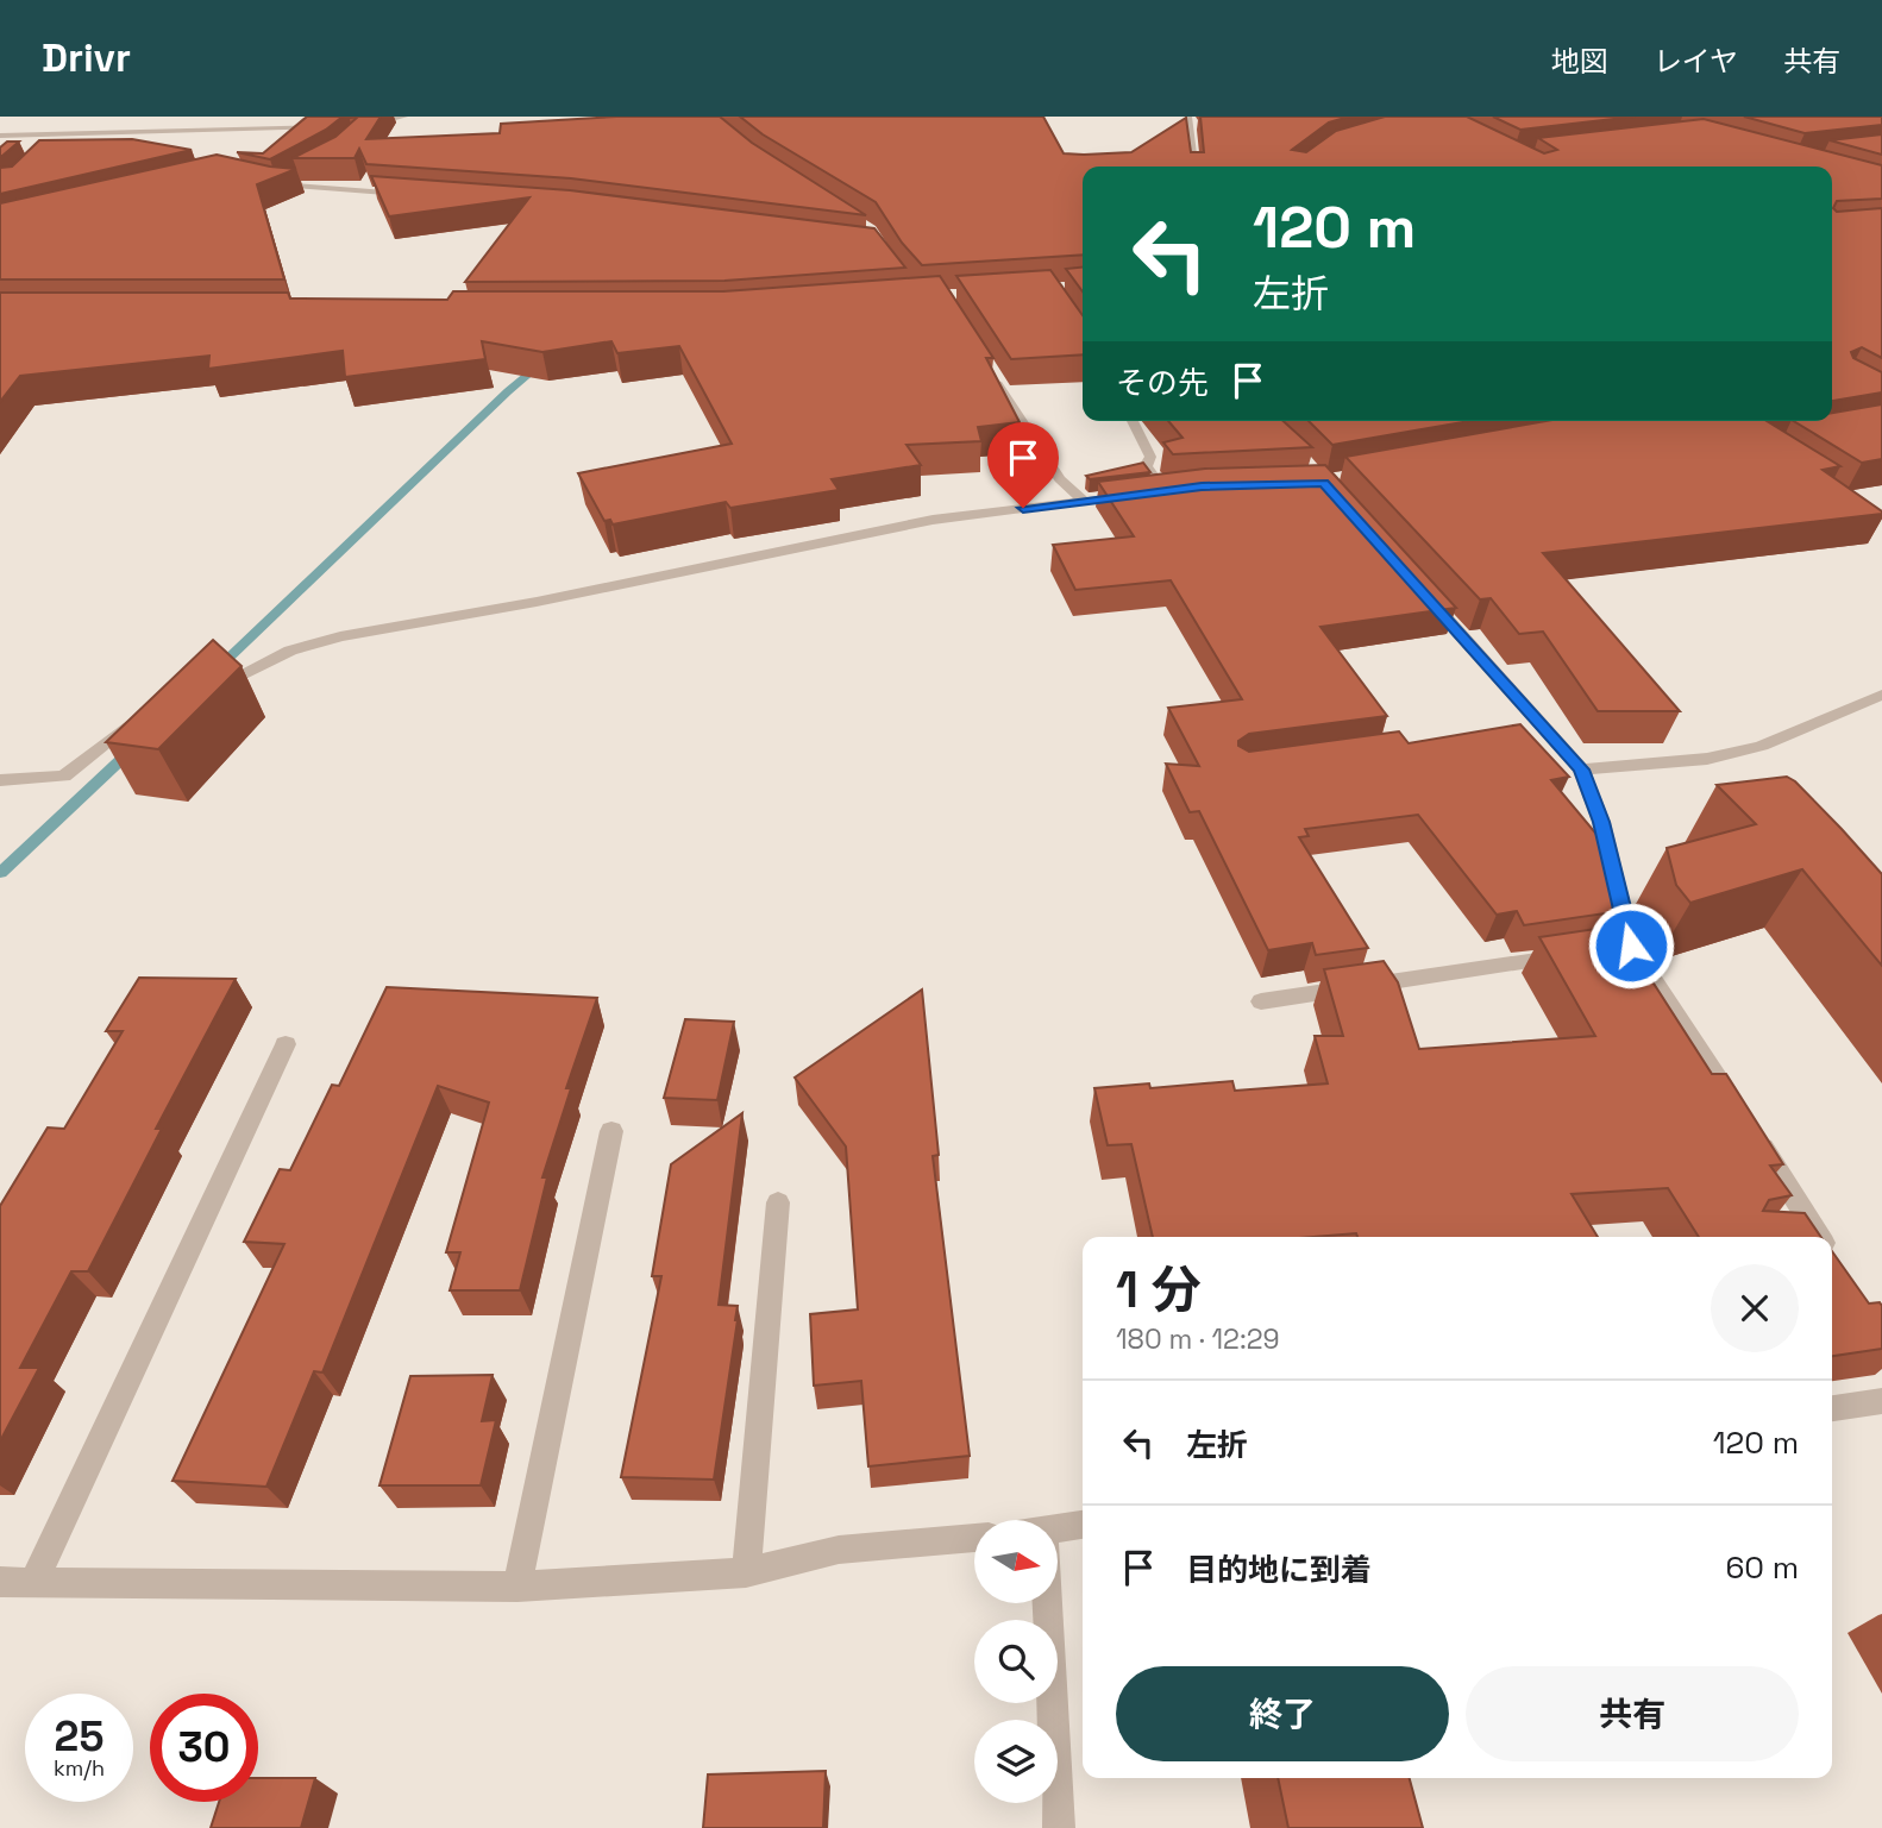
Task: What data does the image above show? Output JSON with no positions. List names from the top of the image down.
{
  "north": "right",
  "page": {
    "header": "Drivr",
    "nav": ["地図", "レイヤ", "共有"],
    "turn": ["120 m", "左折"],
    "then": "その先",
    "heading": ["1 分", "180 m · 12:29"],
    "list": [
      {
        "name": "左折",
        "value": "120 m"
      },
      {
        "name": "目的地に到着",
        "value": "60 m"
      }
    ],
    "buttons": ["終了", "共有"],
    "speed": "25 km/h",
    "limit": "30"
  }
}
